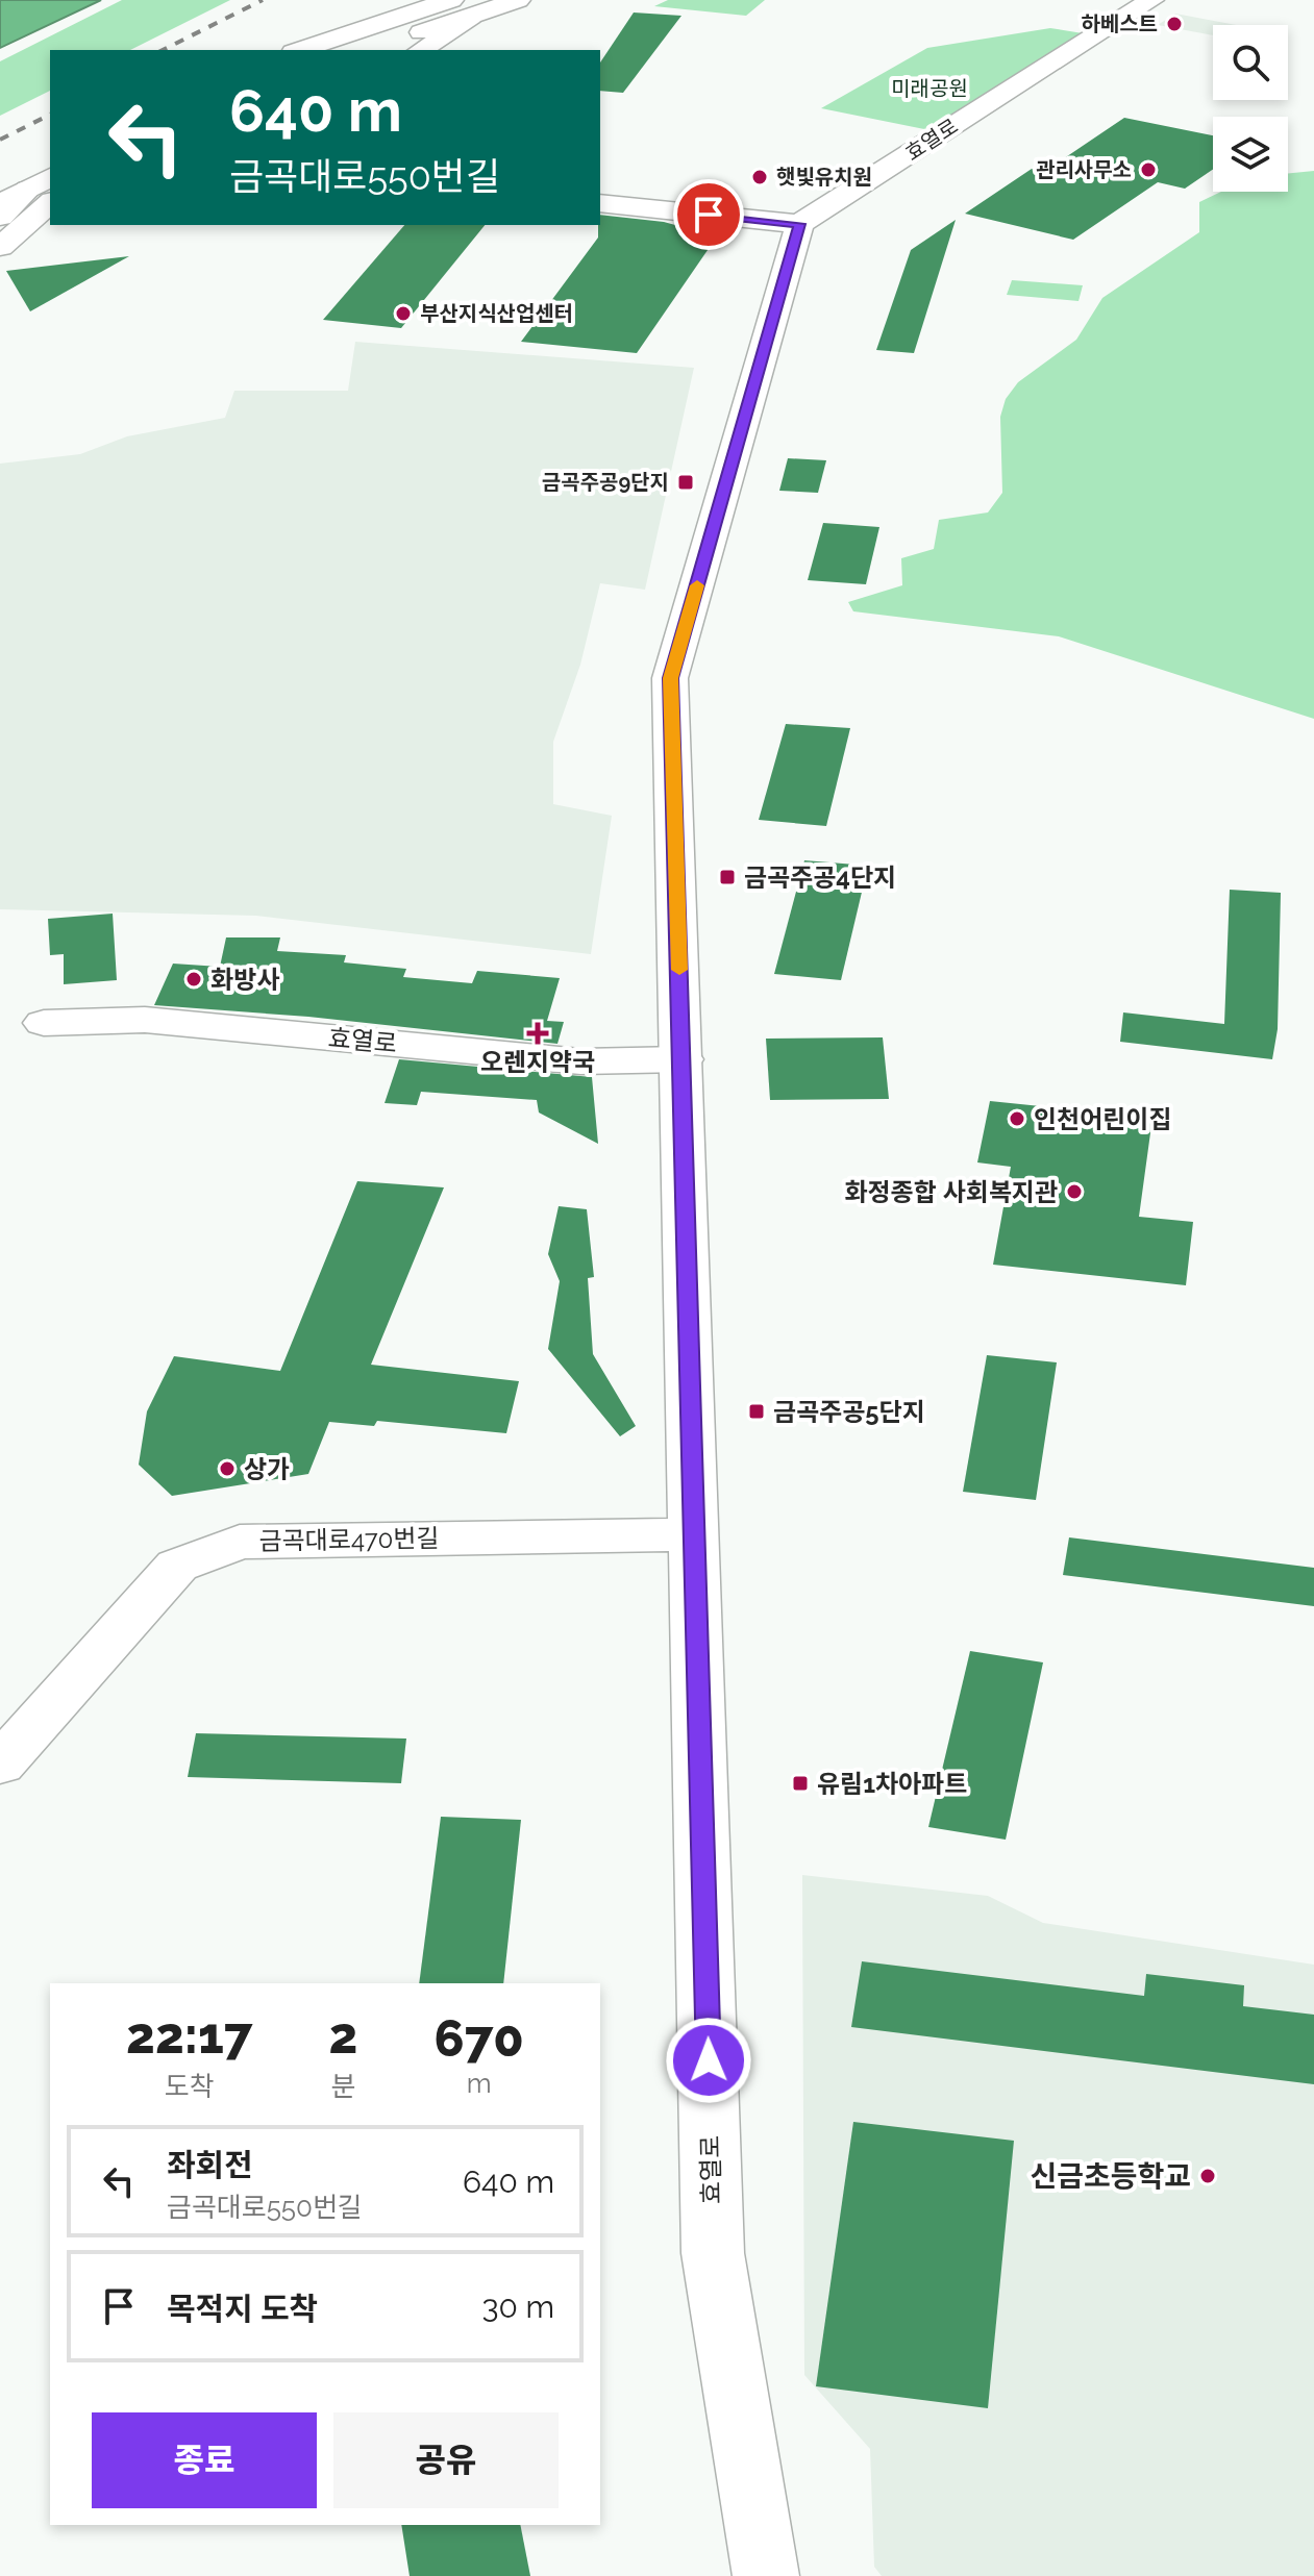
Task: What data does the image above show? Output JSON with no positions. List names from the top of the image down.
{
  "streets": {
    "main road": ["효열로", "금곡대로470번길"]
  },
  "crossings": [
    ["효열로", "금곡대로470번길"]
  ],
  "parks": ["미래공원"],
  "places": {
    "other": [
      "하베스트",
      "관리사무소",
      "햇빛유치원",
      "부산지식산업센터",
      "화방사",
      "인천어린이집",
      "화정종합 사회복지관",
      "상가",
      "신금초등학교"
    ],
    "transit": [
      "금곡주공9단지",
      "금곡주공4단지",
      "금곡주공5단지",
      "유림1차아파트"
    ],
    "health": ["오렌지약국"]
  },
  "page": {
    "turn": ["640 m", "금곡대로550번길"],
    "eta": [
      "22:17",
      "도착",
      "2",
      "분",
      "670",
      "m"
    ],
    "list": [
      {
        "name": "좌회전",
        "note": "금곡대로550번길",
        "value": "640 m"
      },
      {
        "name": "목적지 도착",
        "value": "30 m"
      }
    ],
    "buttons": ["종료", "공유"]
  }
}
